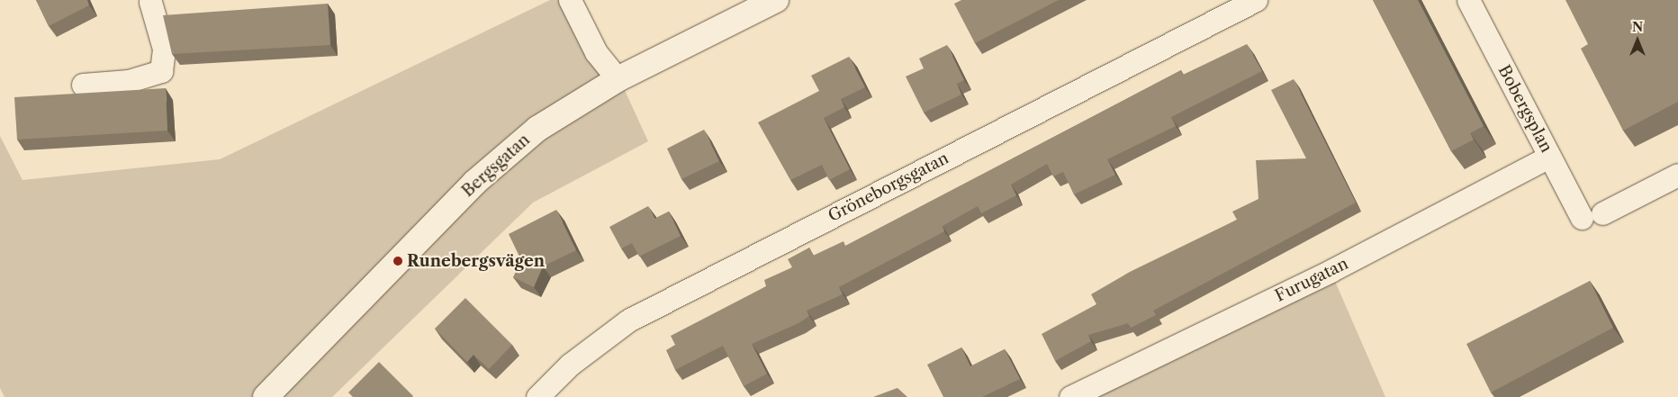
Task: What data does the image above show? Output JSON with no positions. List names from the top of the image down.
{
  "streets": {
    "street": [
      "Bobergsplan",
      "Bergsgatan",
      "Gröneborgsgatan",
      "Furugatan"
    ]
  },
  "crossings": [
    ["Bobergsplan", "Furugatan"]
  ],
  "places": ["Runebergsvägen"],
  "north": "top"
}
